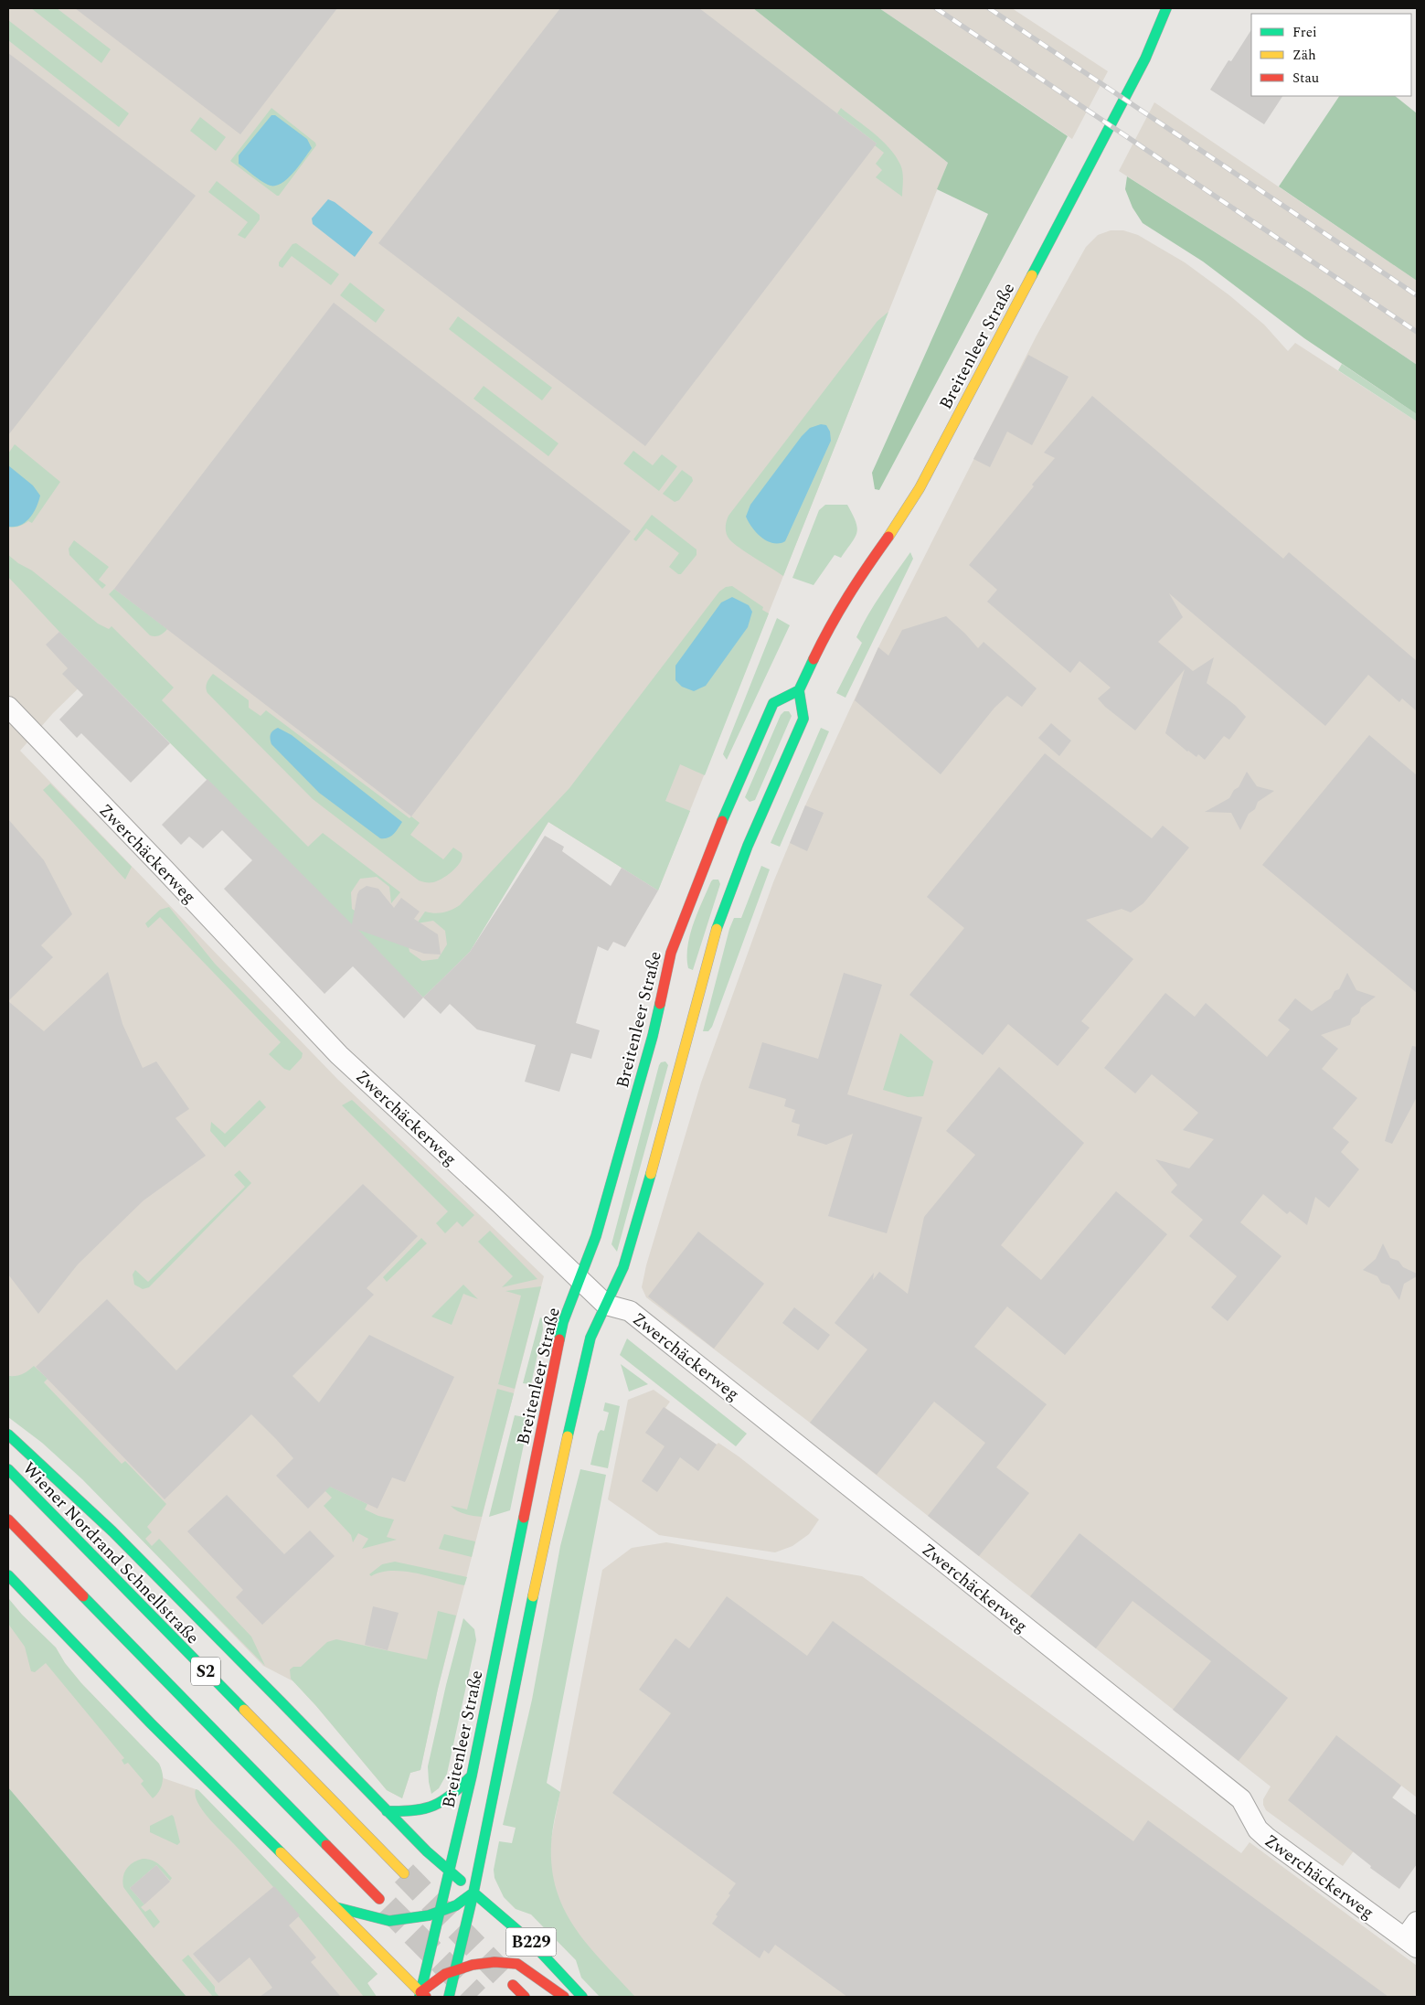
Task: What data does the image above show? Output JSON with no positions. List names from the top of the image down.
{
  "streets": {
    "main road": [
      "Breitenleer Straße",
      "Wiener Nordrand Schnellstraße",
      "S2",
      "B229"
    ],
    "street": ["Zwerchäckerweg"]
  },
  "crossings": [
    ["Breitenleer Straße", "Zwerchäckerweg"]
  ],
  "legend": ["Frei", "Zäh", "Stau"]
}
